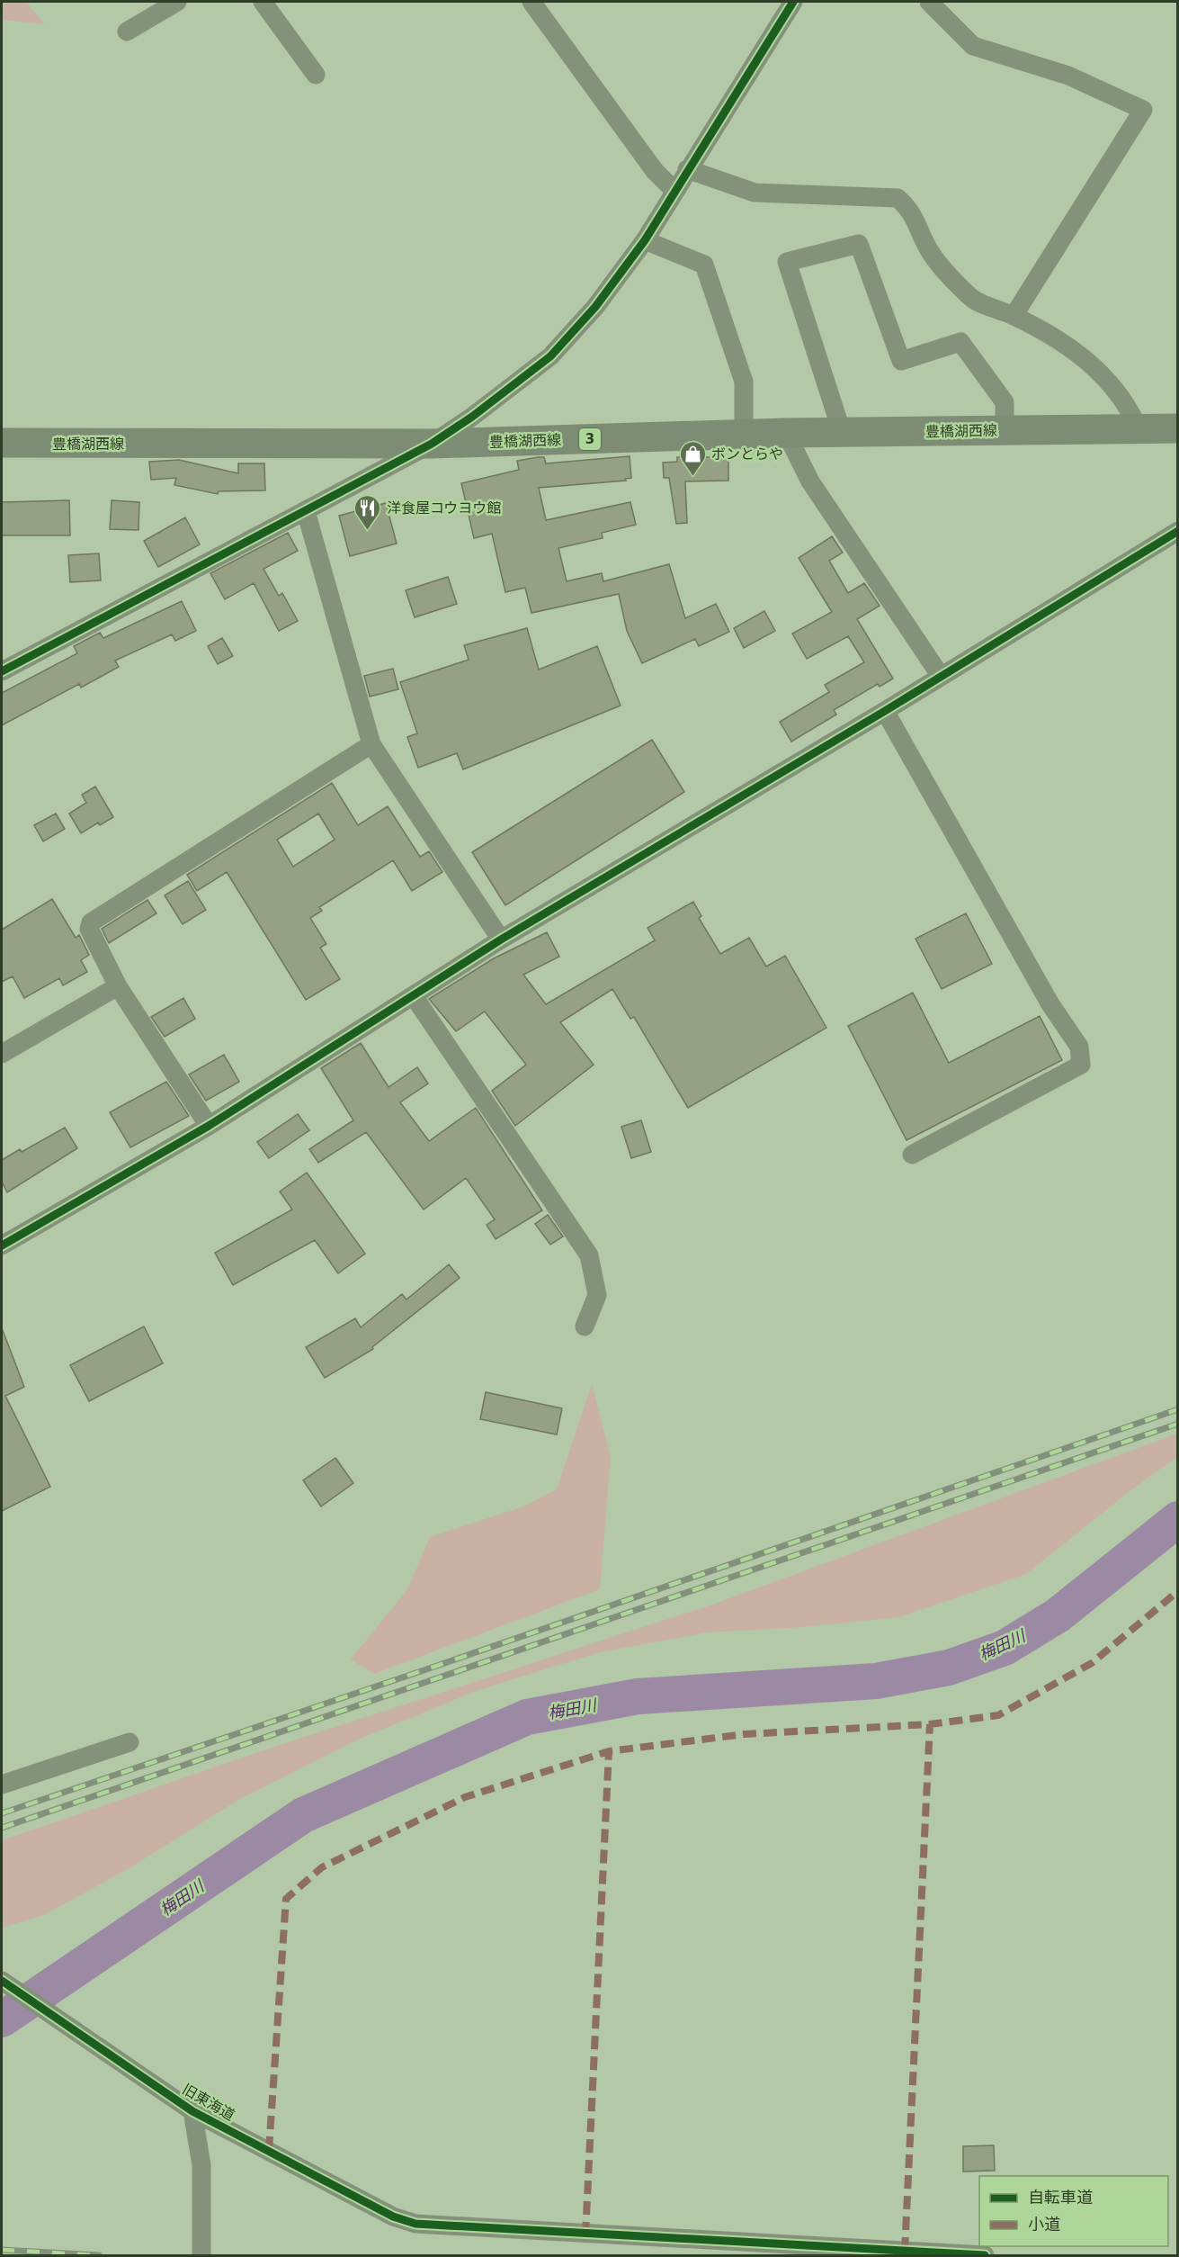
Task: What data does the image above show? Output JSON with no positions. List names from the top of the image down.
{
  "streets": {
    "main road": ["豊橋湖西線", "3"],
    "street": ["旧東海道"]
  },
  "water": ["梅田川"],
  "places": {
    "shop": ["ボンとらや"],
    "restaurant": ["洋食屋コウヨウ館"]
  },
  "legend": ["自転車道", "小道"]
}
